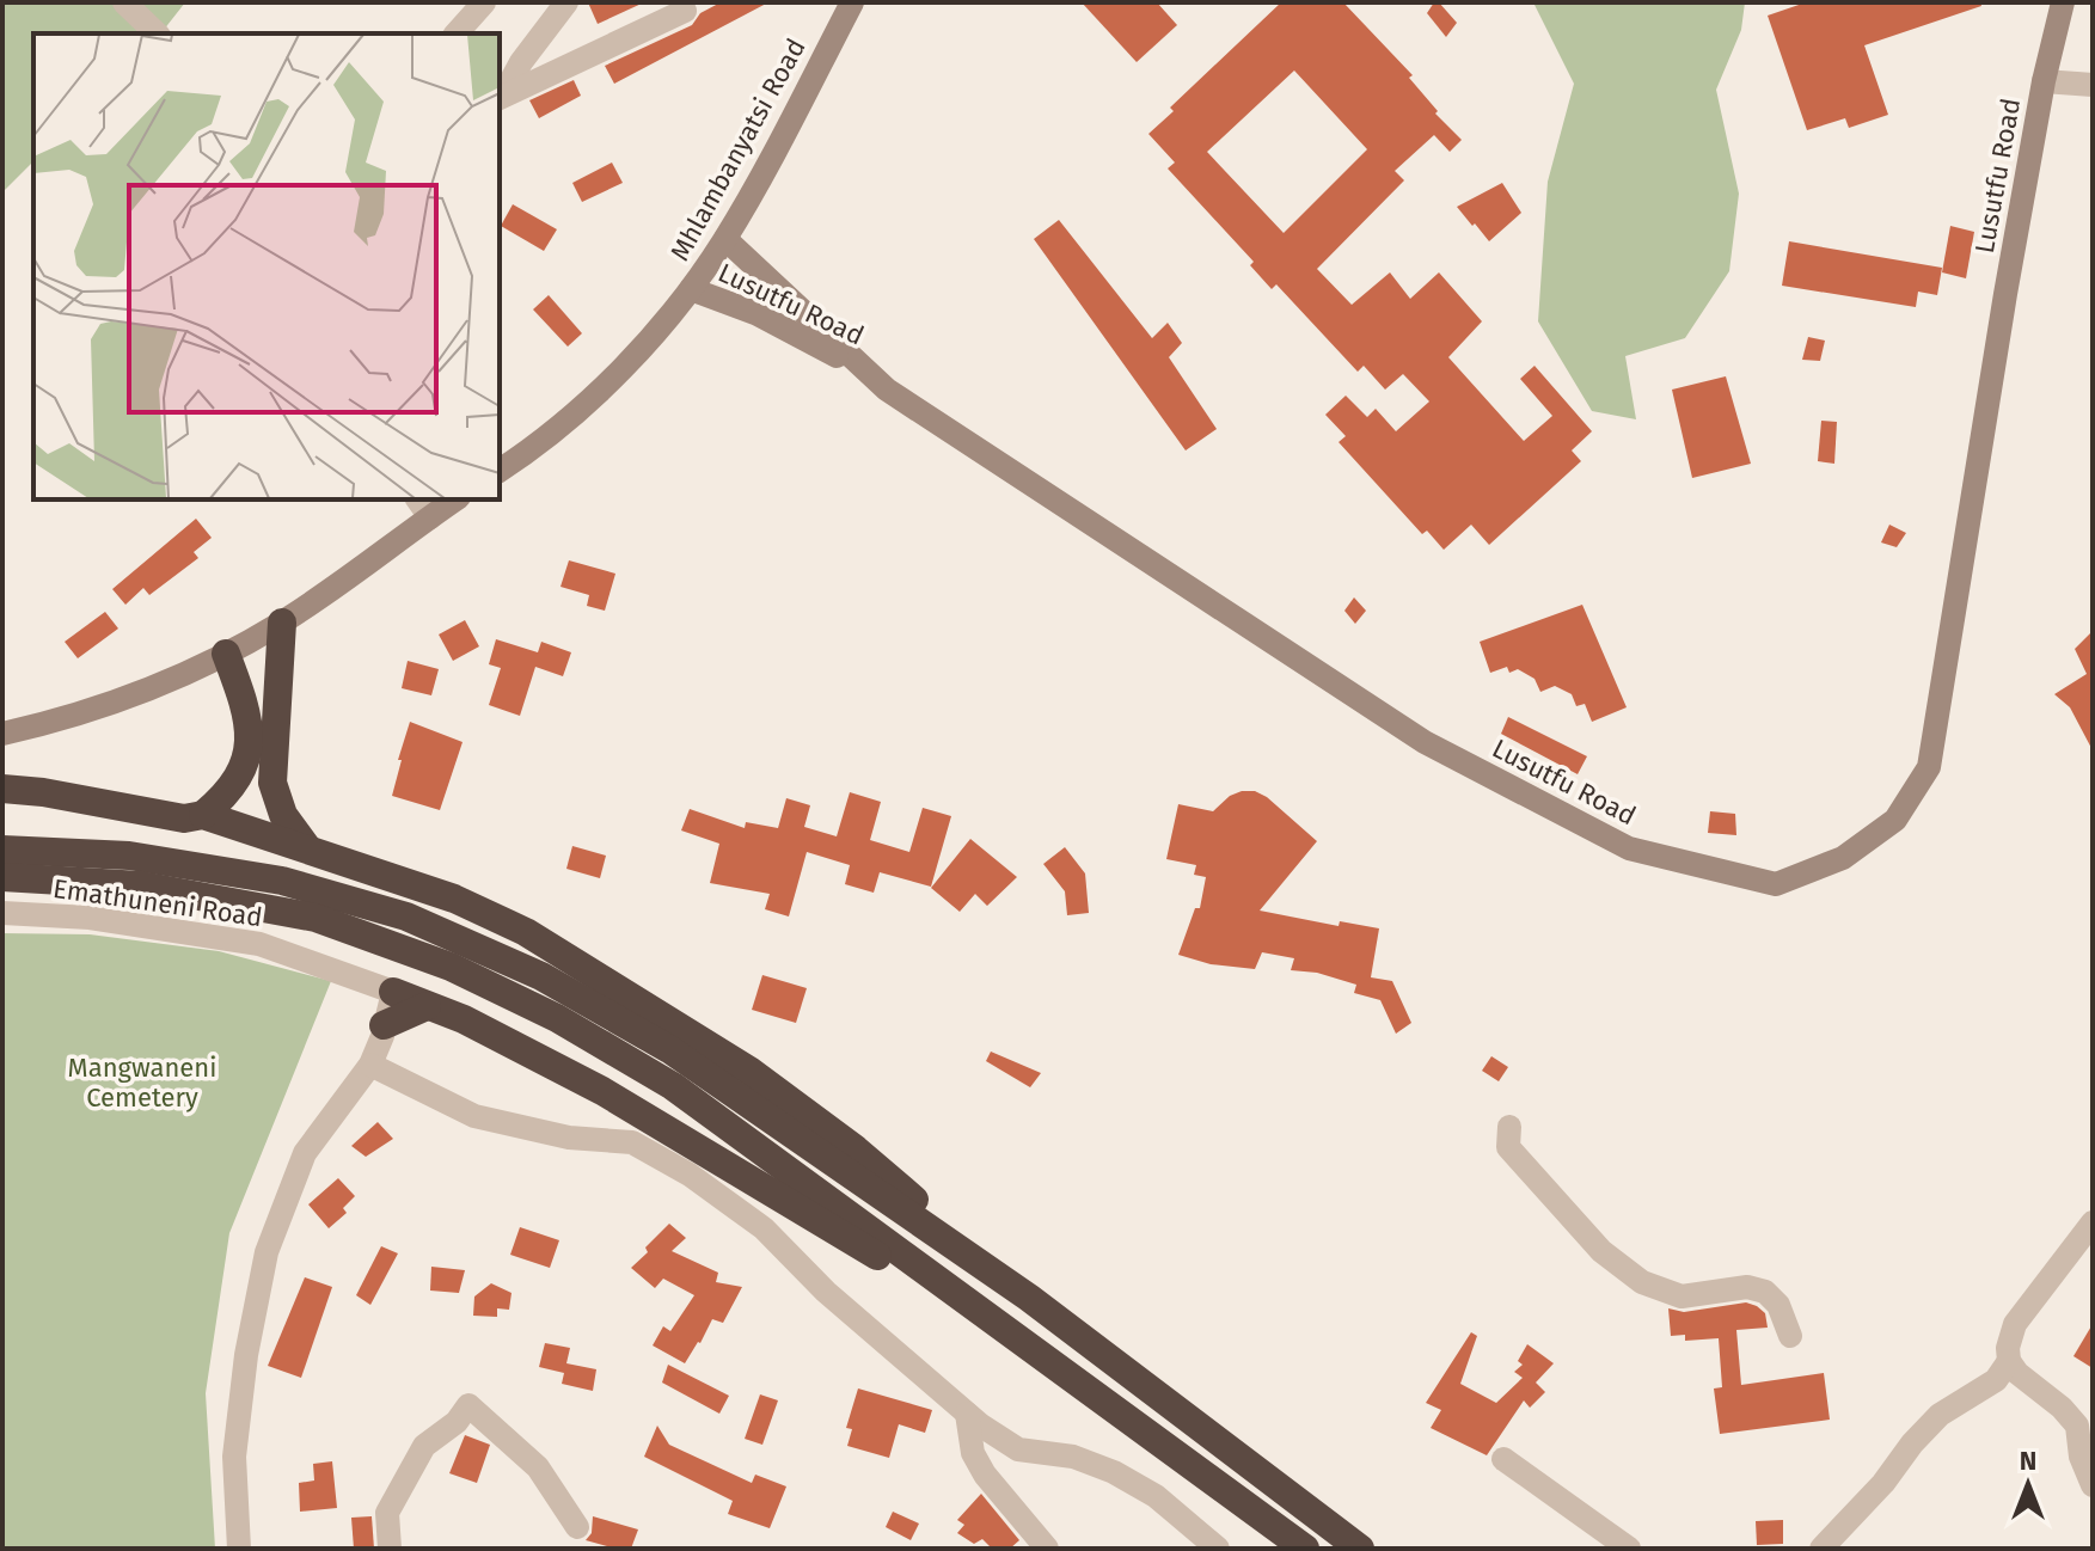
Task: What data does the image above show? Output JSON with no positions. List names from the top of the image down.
{
  "streets": {
    "street": ["Mhlambanyatsi Road", "Lusutfu Road", "Emathuneni Road"]
  },
  "crossings": [
    ["Mhlambanyatsi Road", "Lusutfu Road"]
  ],
  "parks": ["Mangwaneni Cemetery"],
  "north": "top"
}
